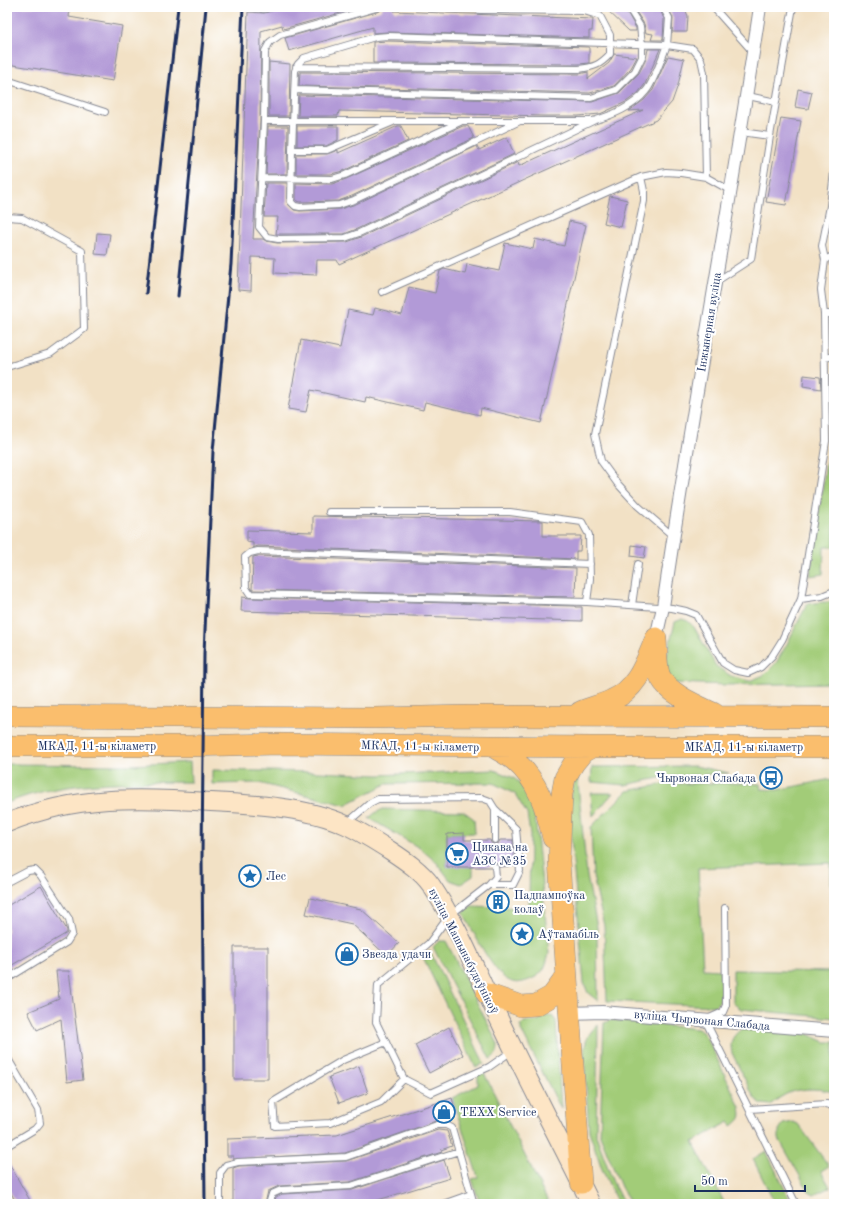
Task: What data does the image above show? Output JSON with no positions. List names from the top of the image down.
{
  "streets": {
    "highway": ["МКАД, 11-ы кіламетр"],
    "main road": ["вуліца Машынабудаўнікоў"],
    "street": ["Інжынерная вуліца", "вуліца Чырвоная Слабада"]
  },
  "places": {
    "bus stop": ["Чырвоная Слабада"],
    "supermarket": ["Цикава на АЗС №35"],
    "place": ["Лес", "Аўтамабіль"],
    "building": ["Падпампоўка колаў"],
    "shop": ["Звезда удачи", "TEXX Service"]
  },
  "scale_bar": "50 m"
}
